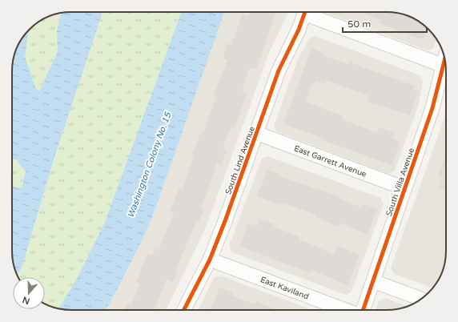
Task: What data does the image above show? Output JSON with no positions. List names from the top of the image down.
{
  "streets": {
    "street": [
      "South Lind Avenue",
      "East Garrett Avenue",
      "South Villa Avenue",
      "East Kaviland"
    ]
  },
  "crossings": [
    ["South Lind Avenue", "East Garrett Avenue"],
    ["South Lind Avenue", "East Kaviland"],
    ["East Garrett Avenue", "South Villa Avenue"]
  ],
  "water": ["Washington Colony No. 15"],
  "scale_bar": "50 m",
  "north": "bottom"
}
